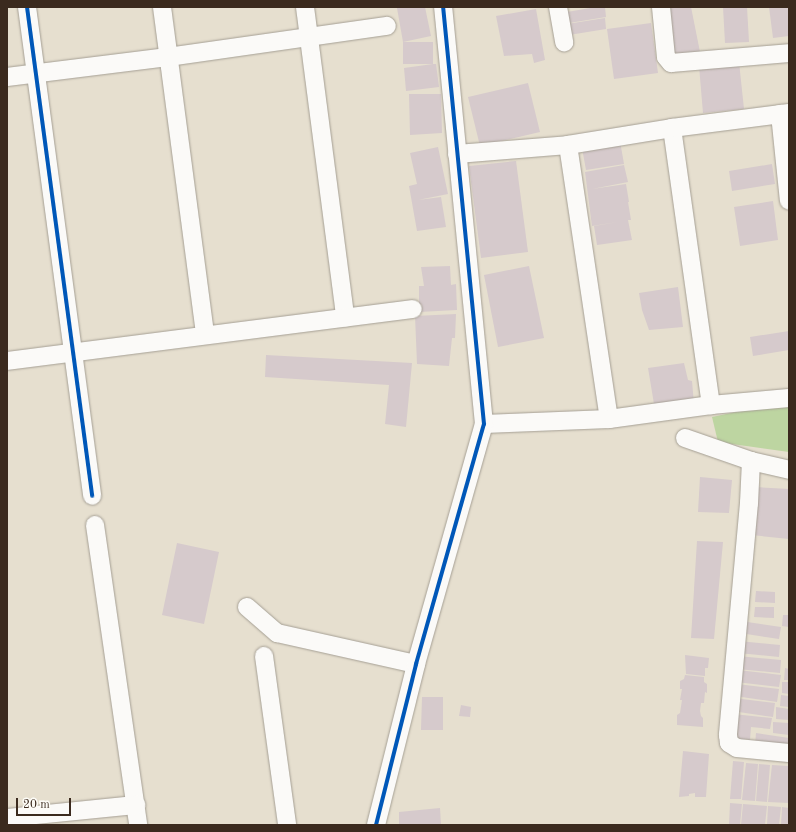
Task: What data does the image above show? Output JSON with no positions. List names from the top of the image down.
{
  "scale_bar": "20 m"
}
